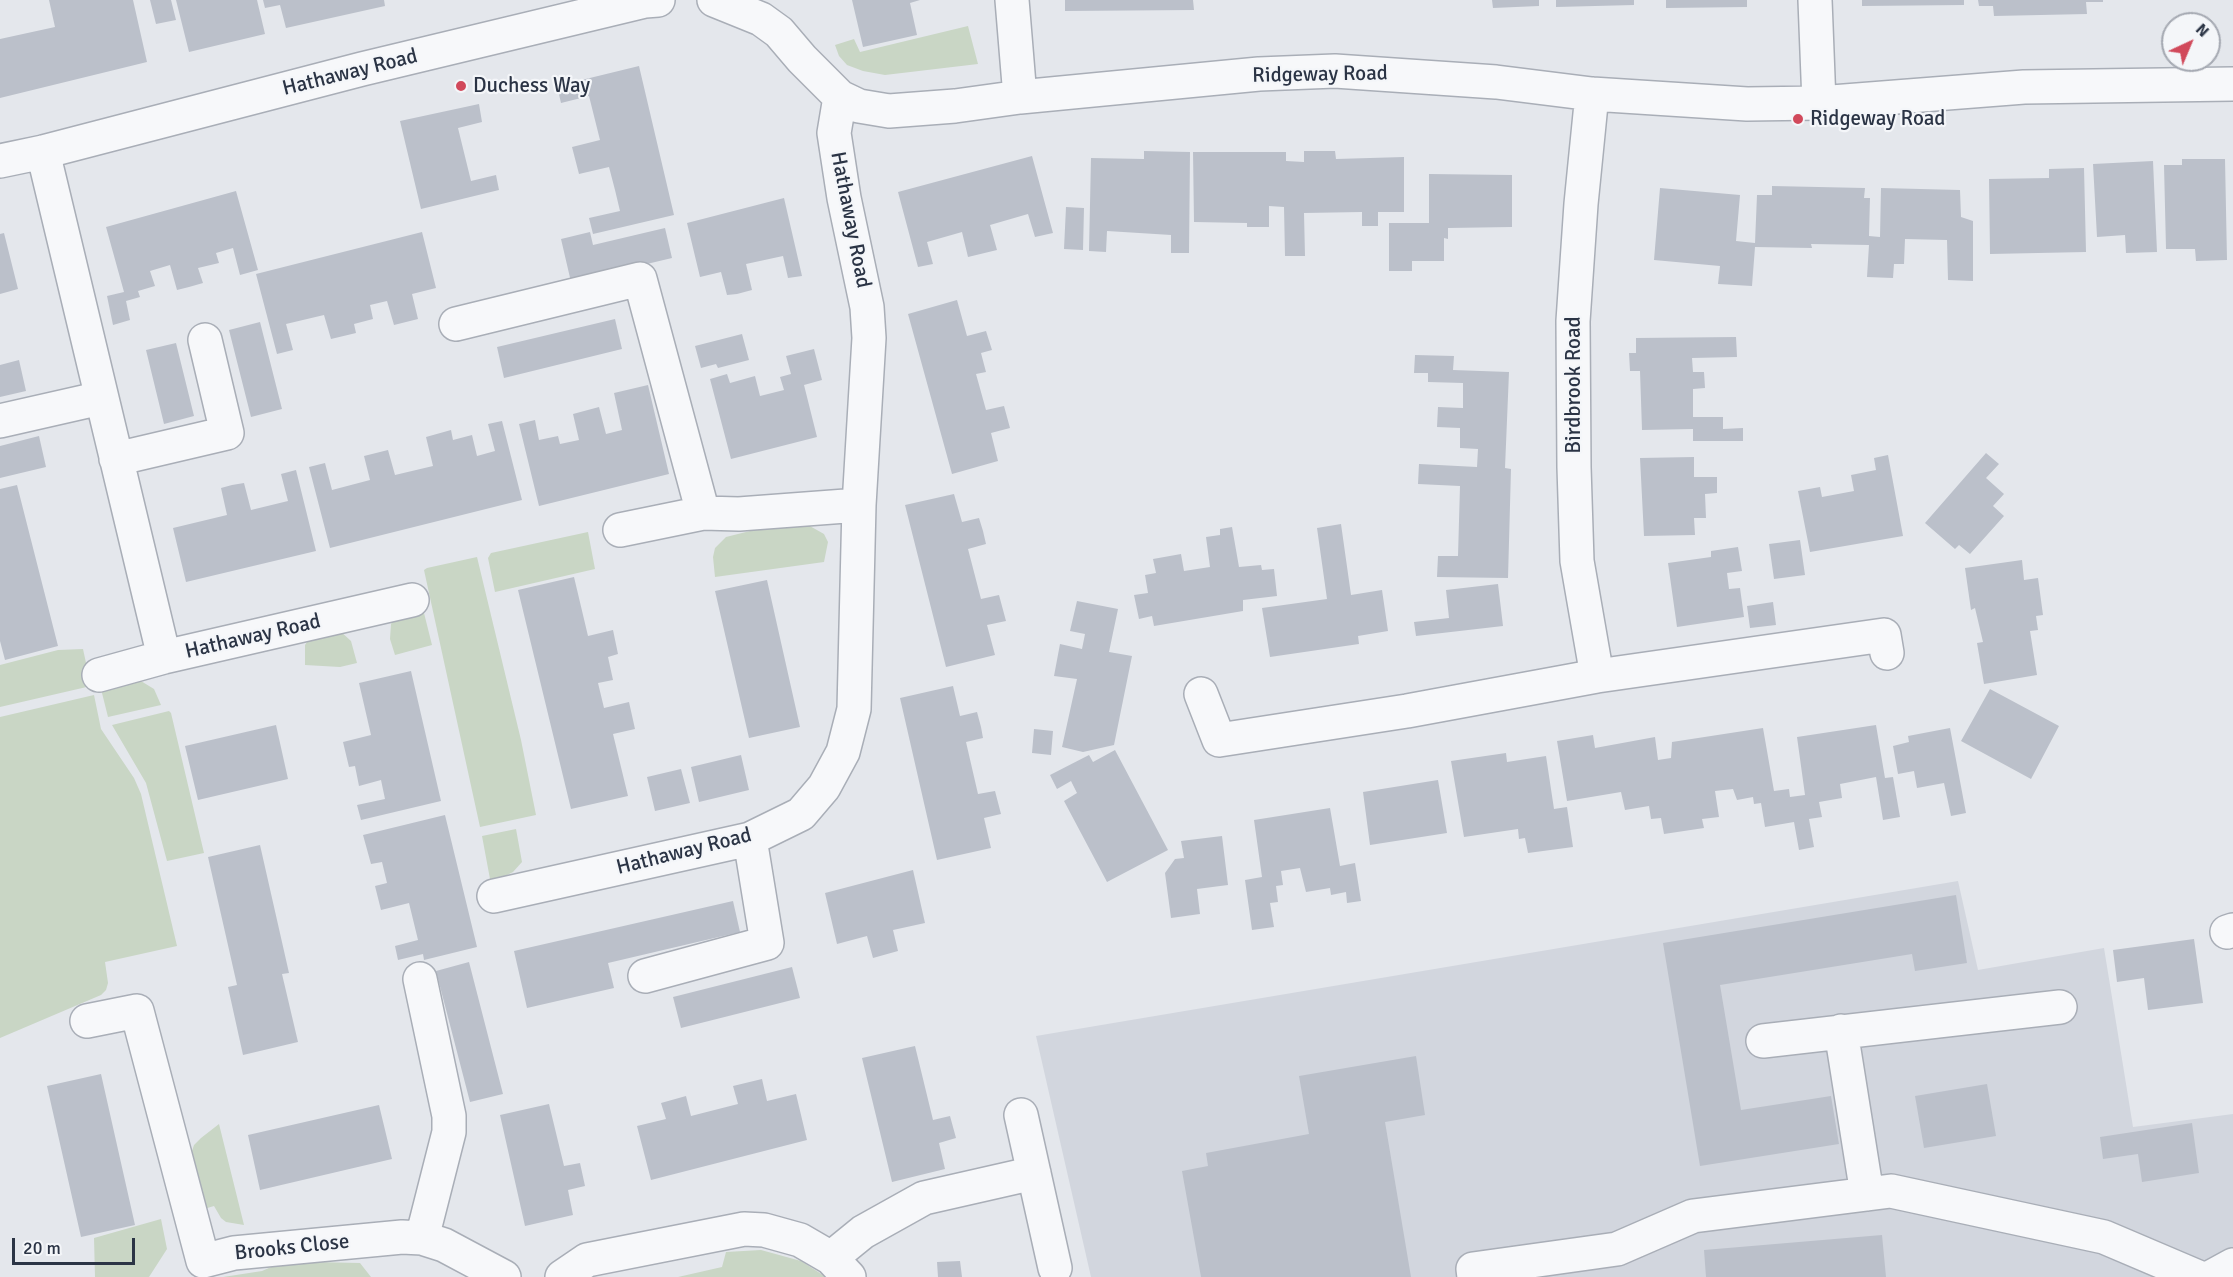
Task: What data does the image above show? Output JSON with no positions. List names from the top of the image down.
{
  "streets": {
    "street": [
      "Hathaway Road",
      "Ridgeway Road",
      "Birdbrook Road",
      "Brooks Close"
    ]
  },
  "crossings": [
    ["Hathaway Road", "Ridgeway Road"],
    ["Ridgeway Road", "Birdbrook Road"]
  ],
  "places": ["Duchess Way", "Ridgeway Road"],
  "scale_bar": "20 m",
  "north": "top right"
}
